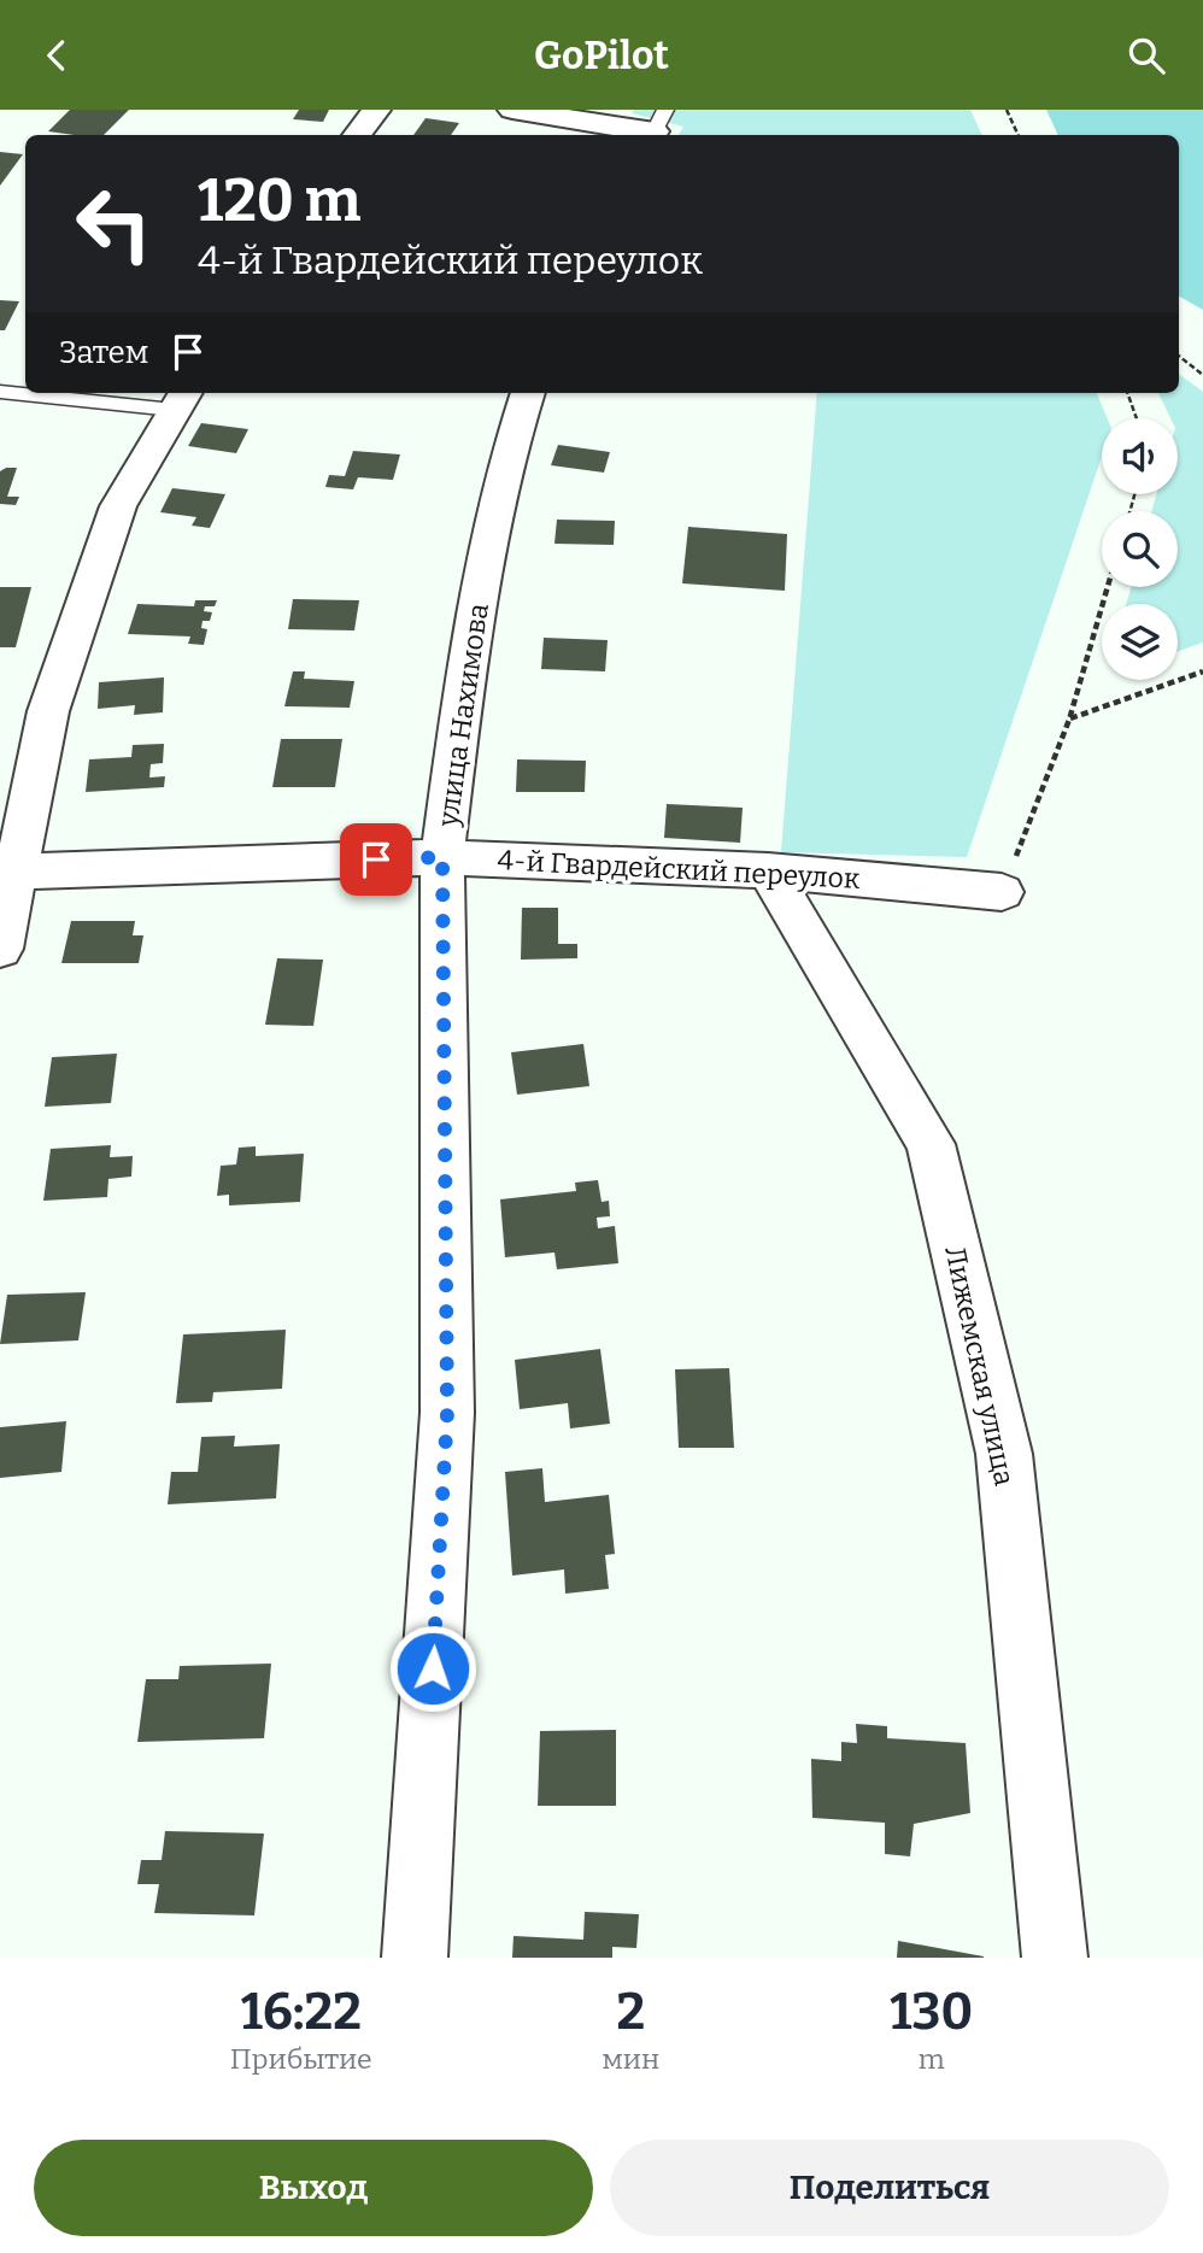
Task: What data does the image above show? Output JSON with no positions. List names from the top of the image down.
{
  "streets": {
    "street": ["улица Нахимова", "4-й Гвардейский переулок", "Лижемская улица"]
  },
  "crossings": [
    ["улица Нахимова", "4-й Гвардейский переулок"],
    ["4-й Гвардейский переулок", "Лижемская улица"]
  ],
  "page": {
    "header": "GoPilot",
    "turn": ["120 m", "4-й Гвардейский переулок"],
    "then": "Затем",
    "eta": [
      "16:22",
      "Прибытие",
      "2",
      "мин",
      "130",
      "m"
    ],
    "buttons": ["Выход", "Поделиться"]
  }
}
